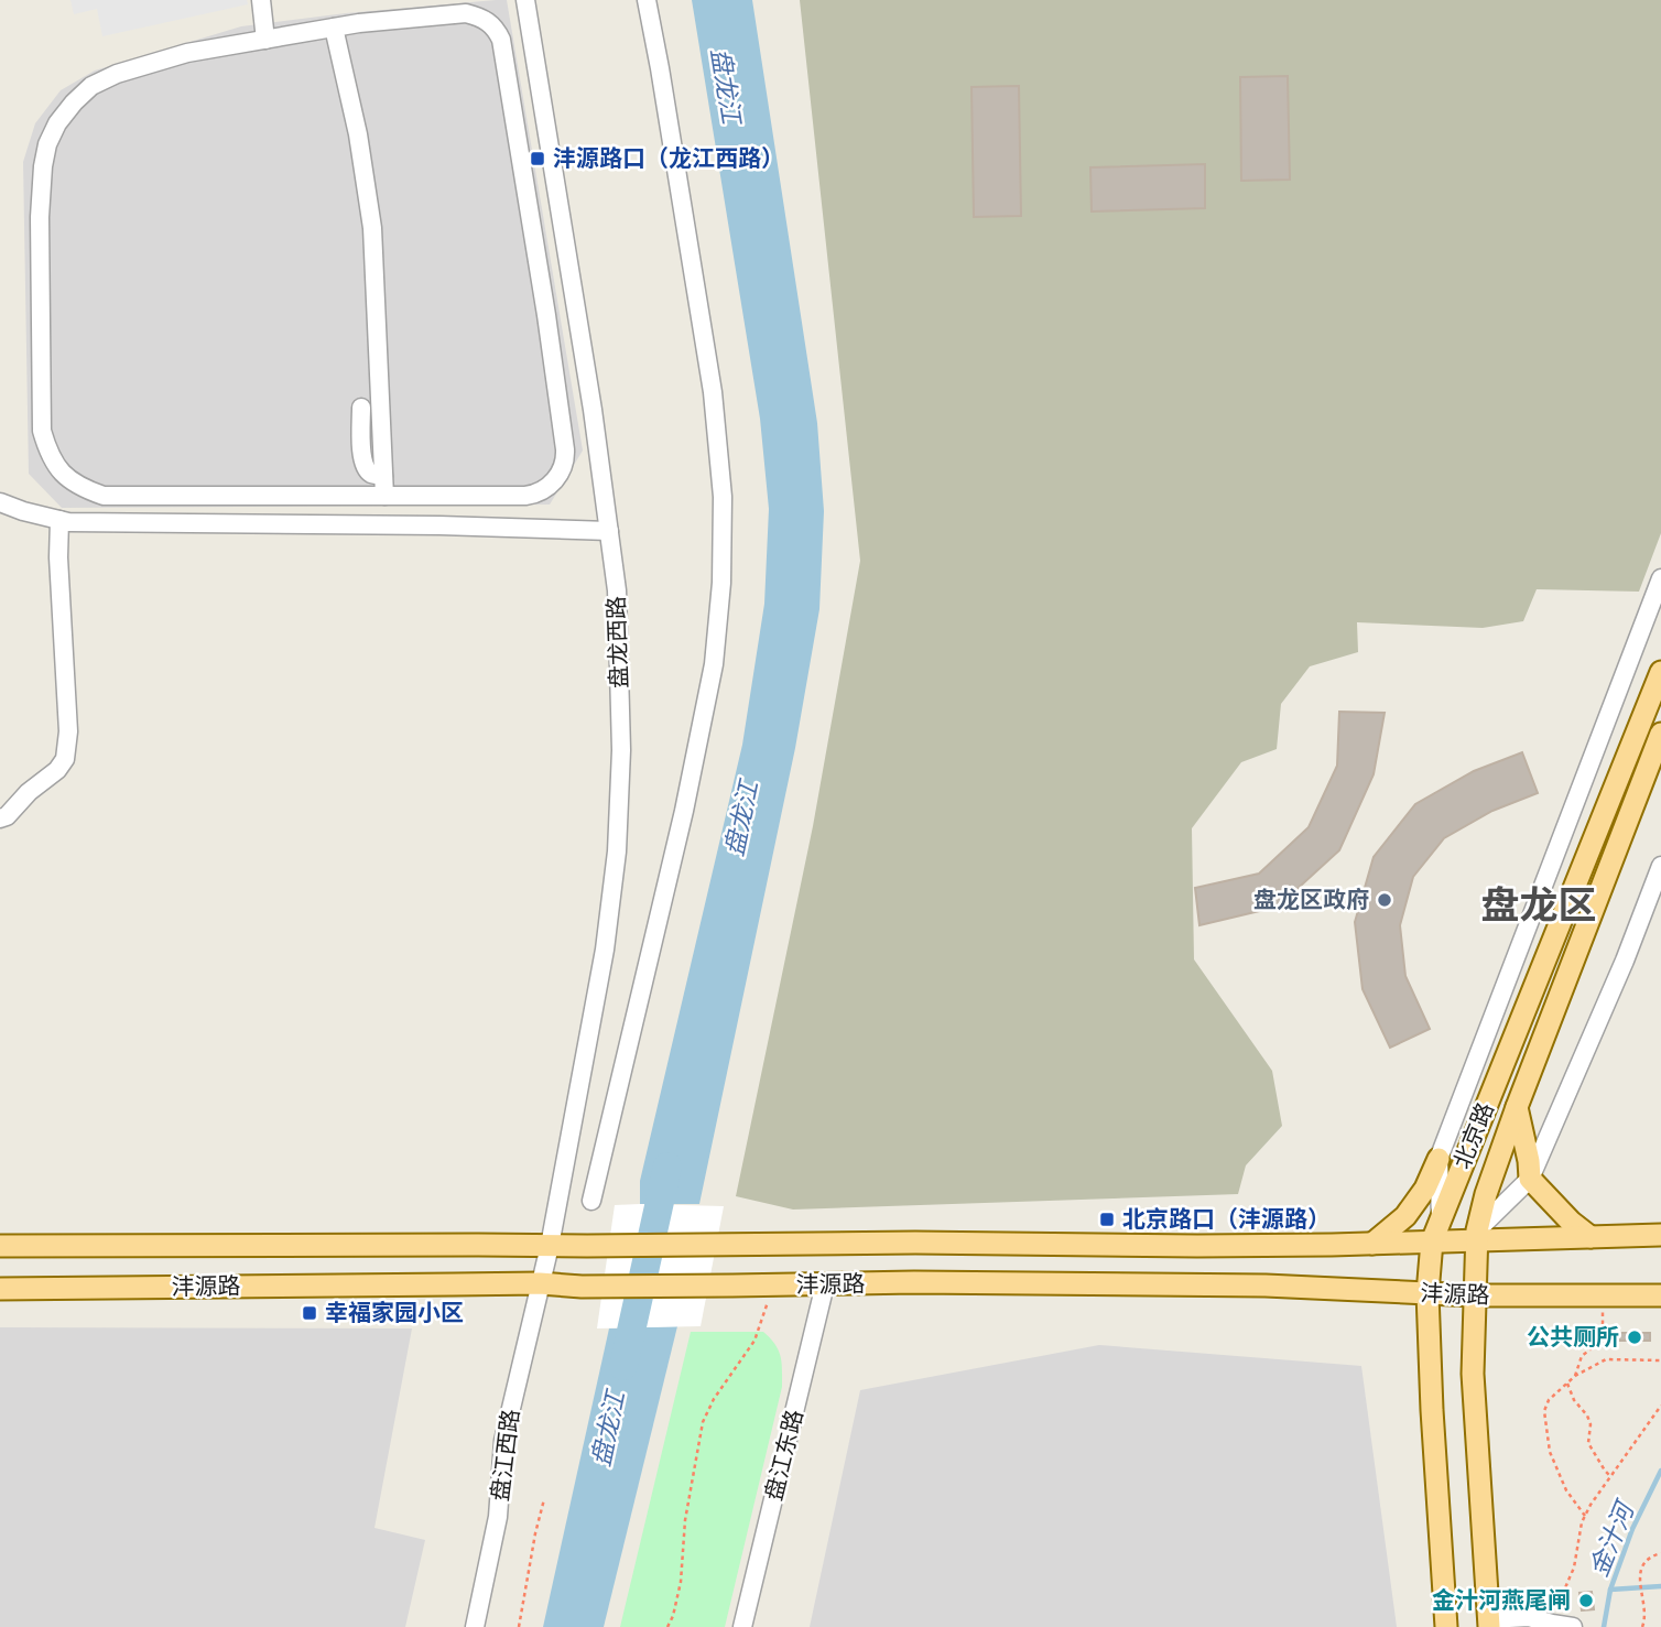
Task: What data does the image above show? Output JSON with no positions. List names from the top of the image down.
{
  "streets": {
    "main road": ["北京路", "沣源路"],
    "street": ["盘龙西路", "盘江西路", "盘江东路"]
  },
  "crossings": [
    ["盘龙西路", "沣源路"],
    ["盘龙西路", "盘江西路"],
    ["北京路", "沣源路"],
    ["沣源路", "盘江西路"],
    ["沣源路", "盘江东路"]
  ],
  "districts": ["盘龙区"],
  "water": ["盘龙江", "金汁河"],
  "places": {
    "transit": ["沣源路口（龙江西路）", "北京路口（沣源路）", "幸福家园小区"],
    "other": ["盘龙区政府", "公共厕所", "金汁河燕尾闸"]
  }
}
